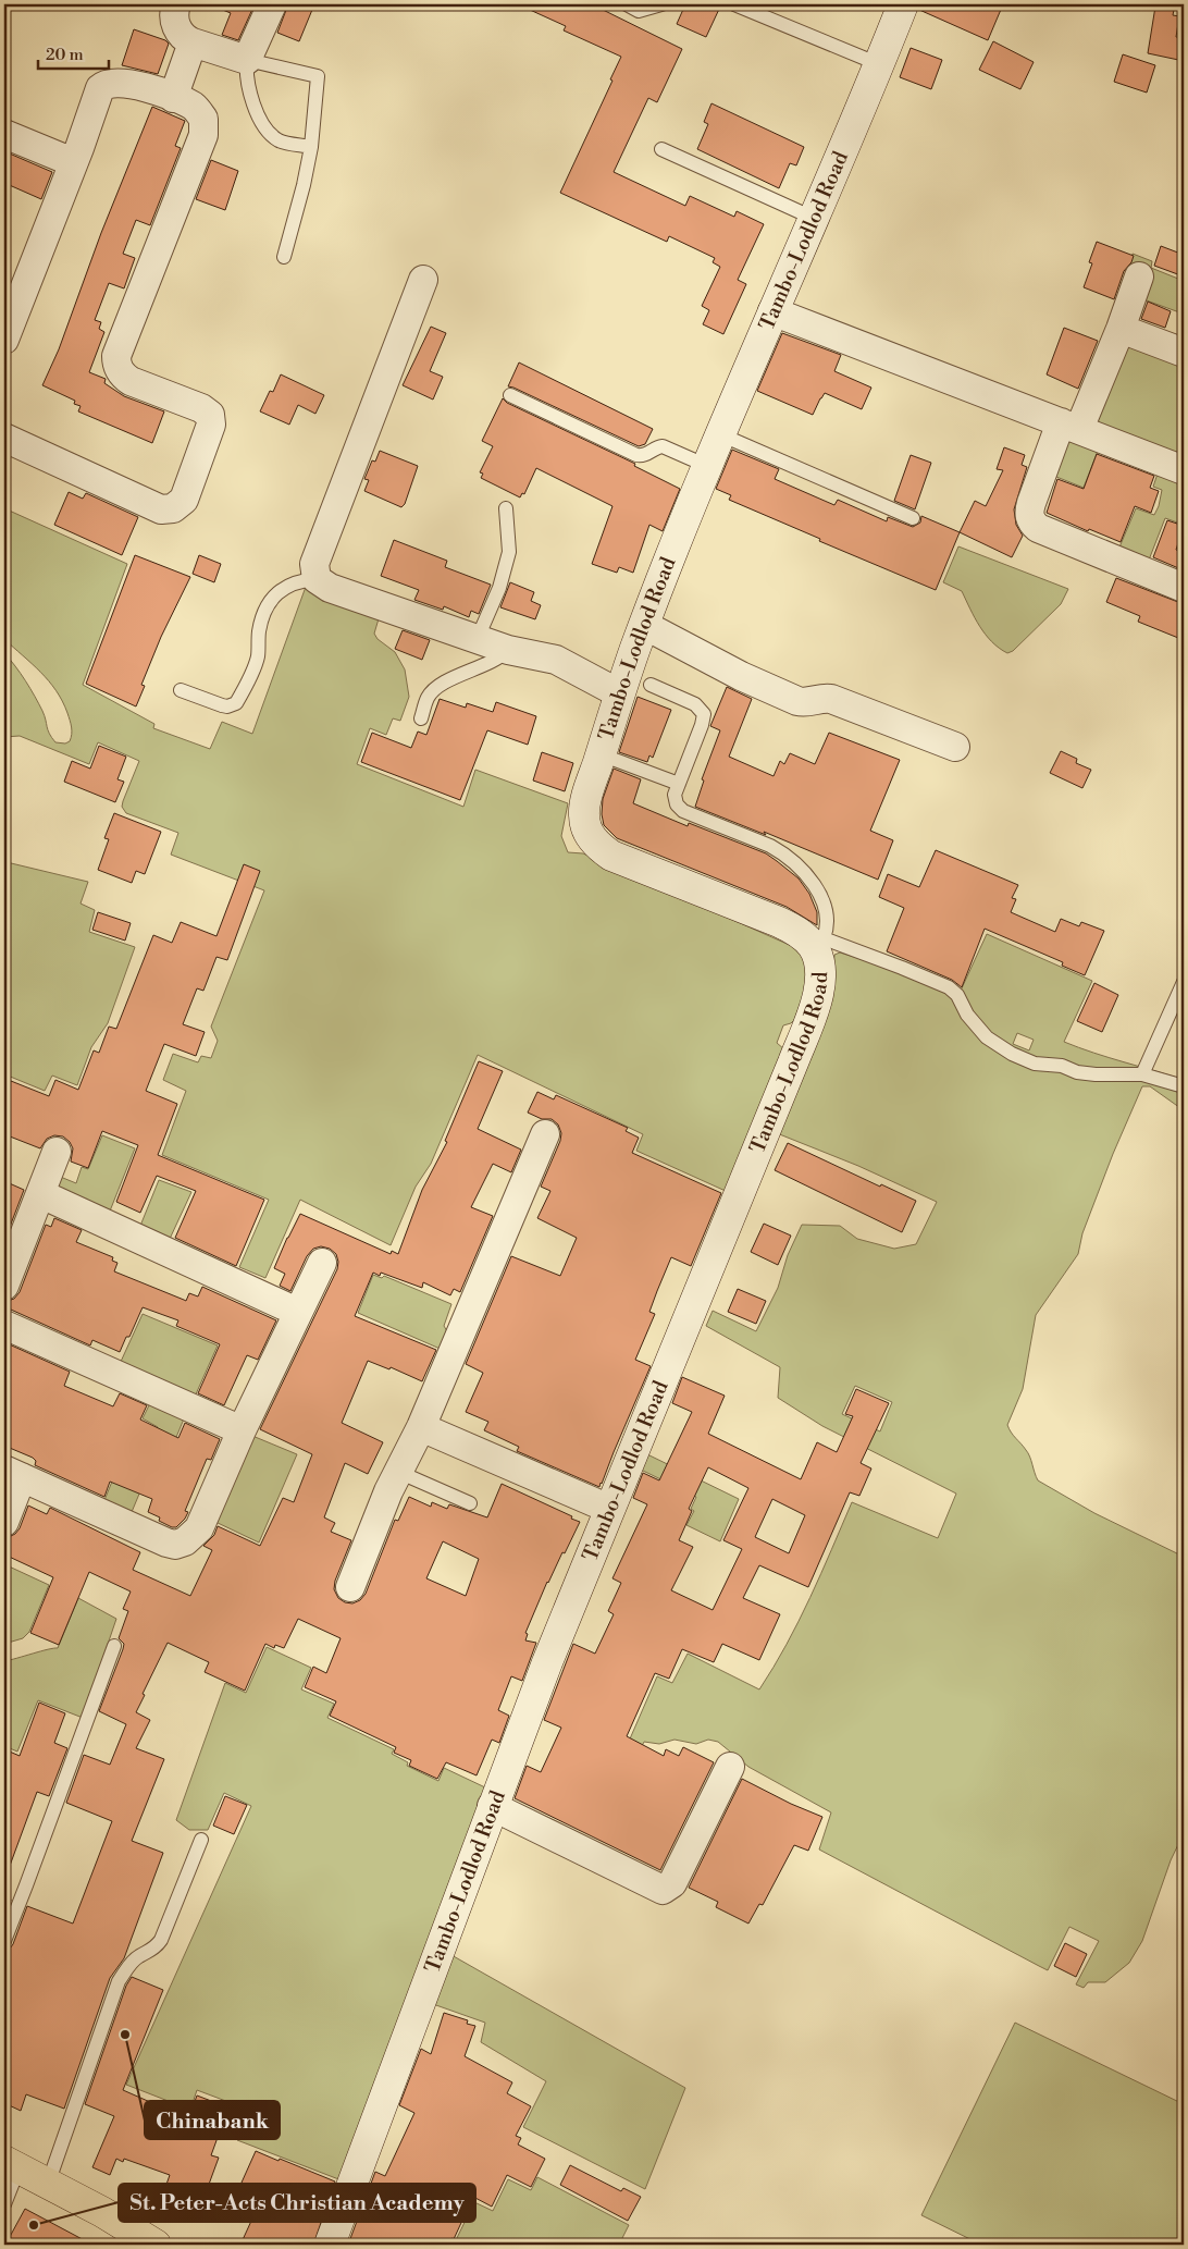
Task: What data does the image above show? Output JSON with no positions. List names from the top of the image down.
{
  "streets": {
    "street": ["Tambo-Lodlod Road"]
  },
  "places": ["Chinabank", "St. Peter-Acts Christian Academy"],
  "scale_bar": "20 m"
}
